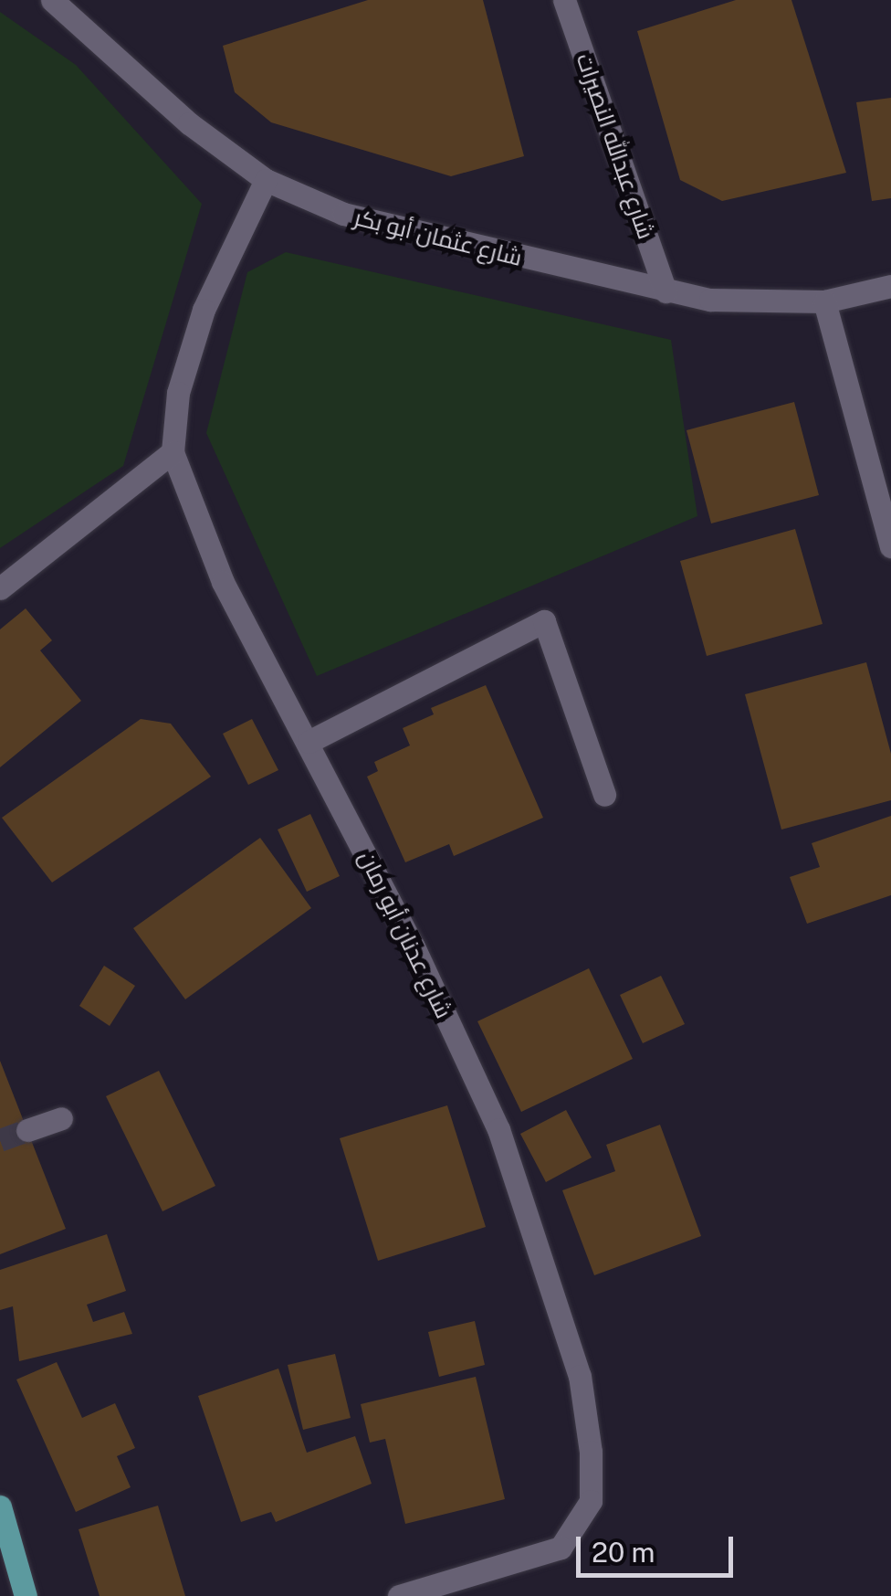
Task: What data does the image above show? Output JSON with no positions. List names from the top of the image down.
{
  "streets": {
    "street": ["شارع عبدالله النصيرات", "شارع عثمان أبو بكر", "شارع عدنان أبو رمان"]
  },
  "crossings": [
    ["شارع عبدالله النصيرات", "شارع عثمان أبو بكر"],
    ["شارع عثمان أبو بكر", "شارع عدنان أبو رمان"]
  ],
  "scale_bar": "20 m"
}
